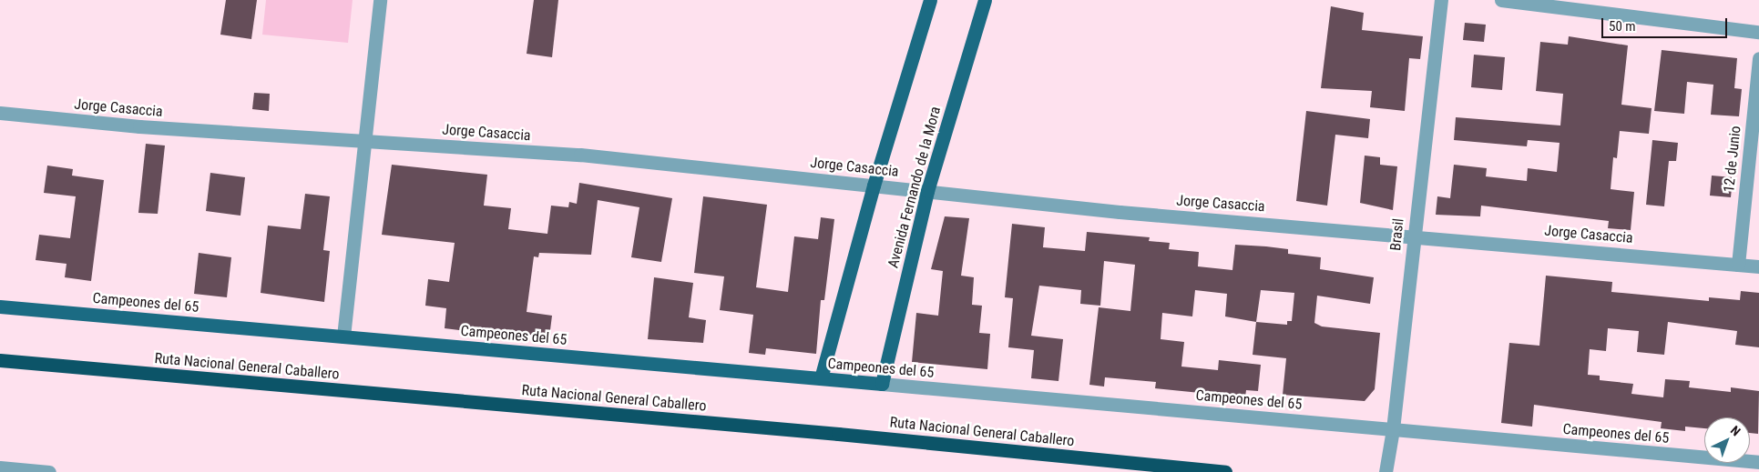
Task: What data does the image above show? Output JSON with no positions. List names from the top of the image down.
{
  "streets": {
    "highway": ["Ruta Nacional General Caballero"],
    "main road": ["Avenida Fernando de la Mora", "Campeones del 65"],
    "street": ["Jorge Casaccia", "12 de Junio", "Brasil"]
  },
  "crossings": [
    ["Jorge Casaccia", "12 de Junio"],
    ["Jorge Casaccia", "Avenida Fernando de la Mora"],
    ["Jorge Casaccia", "Brasil"],
    ["Avenida Fernando de la Mora", "Campeones del 65"],
    ["Brasil", "Campeones del 65"]
  ],
  "scale_bar": "50 m",
  "north": "top right"
}
